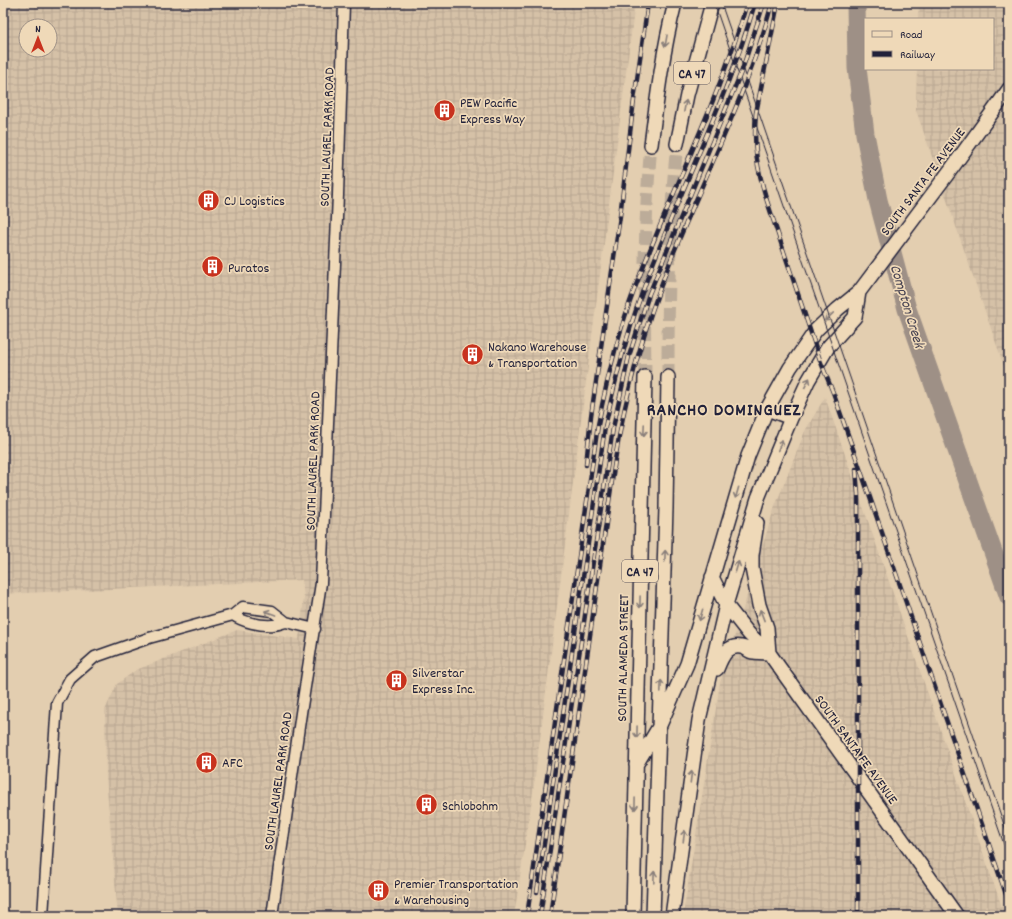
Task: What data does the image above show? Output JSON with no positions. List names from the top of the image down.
{
  "streets": {
    "main road": ["CA 47", "SOUTH SANTA FE AVENUE", "SOUTH ALAMEDA STREET"],
    "street": ["SOUTH LAUREL PARK ROAD"]
  },
  "districts": ["RANCHO DOMINGUEZ"],
  "water": ["Compton Creek"],
  "places": {
    "building": [
      "PEW Pacific Express Way",
      "CJ Logistics",
      "Puratos",
      "Nakano Warehouse & Transportation",
      "Silverstar Express Inc.",
      "AFC",
      "Schlobohm",
      "Premier Transportation & Warehousing"
    ]
  },
  "legend": ["Road", "Railway"],
  "north": "top"
}
